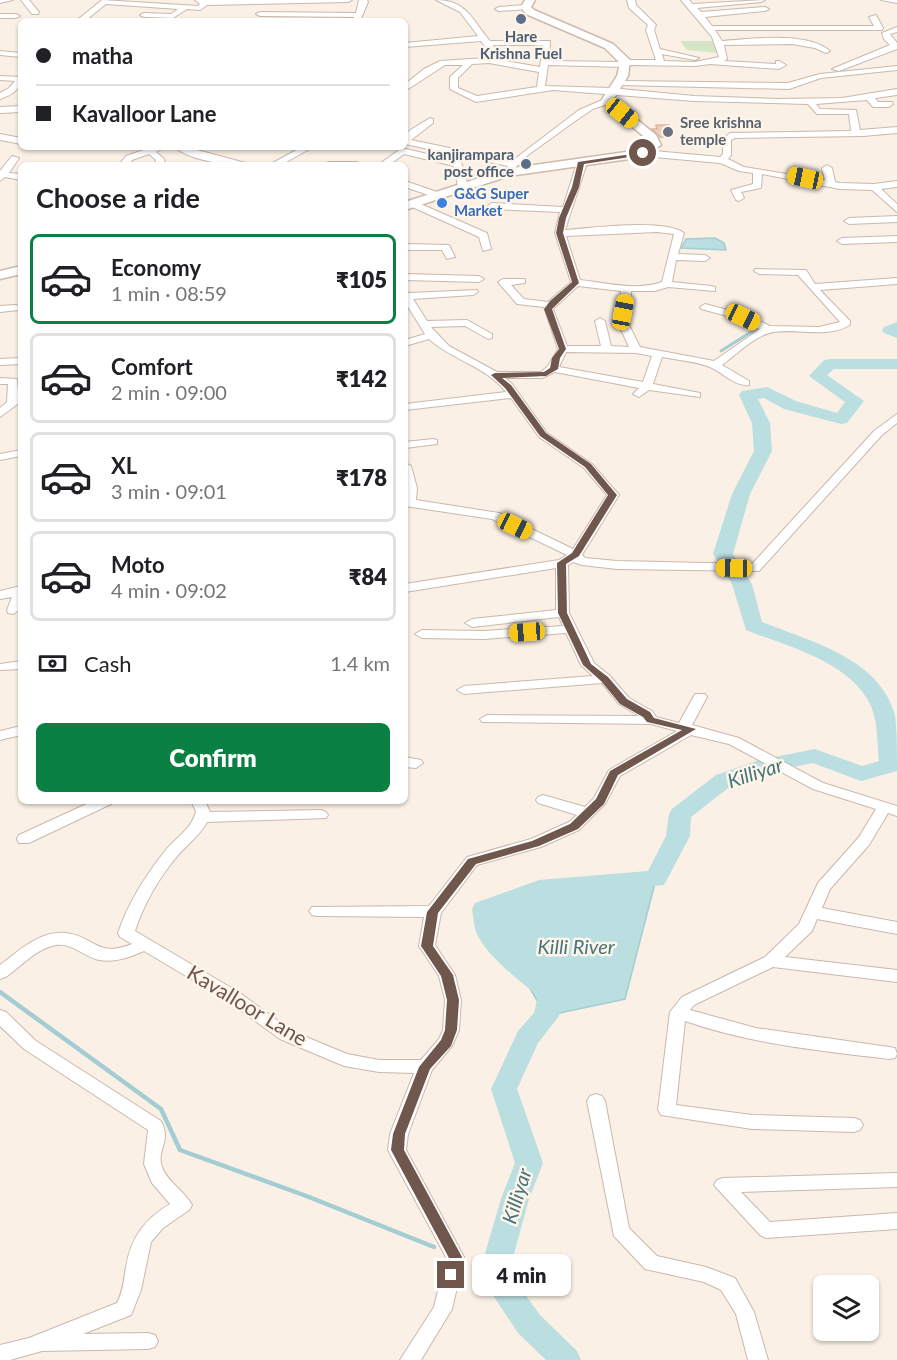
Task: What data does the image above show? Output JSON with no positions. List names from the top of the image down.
{
  "streets": {
    "street": ["Kavalloor Lane"]
  },
  "water": ["Killiyar", "Killi River"],
  "places": [
    "Hare Krishna Fuel",
    "Sree krishna temple",
    "kanjirampara post office",
    "G&G Super Market"
  ],
  "page": {
    "banner": ["matha", "Kavalloor Lane"],
    "heading": "Choose a ride",
    "list": [
      {
        "name": "Economy",
        "note": "1 min · 08:59",
        "value": "₹105"
      },
      {
        "name": "Comfort",
        "note": "2 min · 09:00",
        "value": "₹142"
      },
      {
        "name": "XL",
        "note": "3 min · 09:01",
        "value": "₹178"
      },
      {
        "name": "Moto",
        "note": "4 min · 09:02",
        "value": "₹84"
      }
    ],
    "pay": ["Cash", "1.4 km"],
    "buttons": "Confirm",
    "bubble": "4 min"
  }
}
